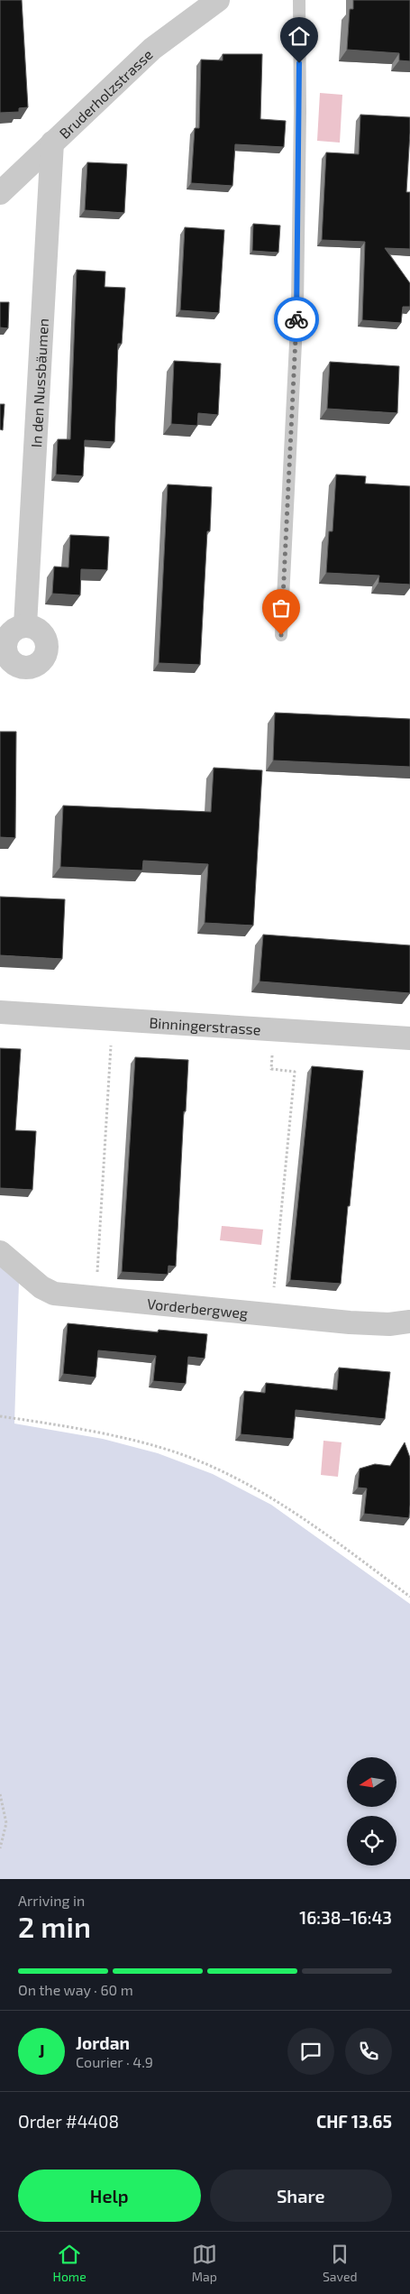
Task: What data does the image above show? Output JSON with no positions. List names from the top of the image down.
{
  "streets": {
    "street": [
      "Bruderholzstrasse",
      "In den Nussbäumen",
      "Binningerstrasse",
      "Vorderbergweg"
    ]
  },
  "crossings": [
    ["Bruderholzstrasse", "In den Nussbäumen"]
  ],
  "north": "left",
  "page": {
    "heading": ["2 min", "Arriving in", "16:38–16:43"],
    "panel": [
      "Jordan",
      "Courier · 4.9",
      "Order #4408",
      "CHF 13.65"
    ],
    "bar": "On the way · 60 m",
    "round": "J",
    "buttons": ["Help", "Share"],
    "tabs": ["Home", "Map", "Saved"]
  }
}
